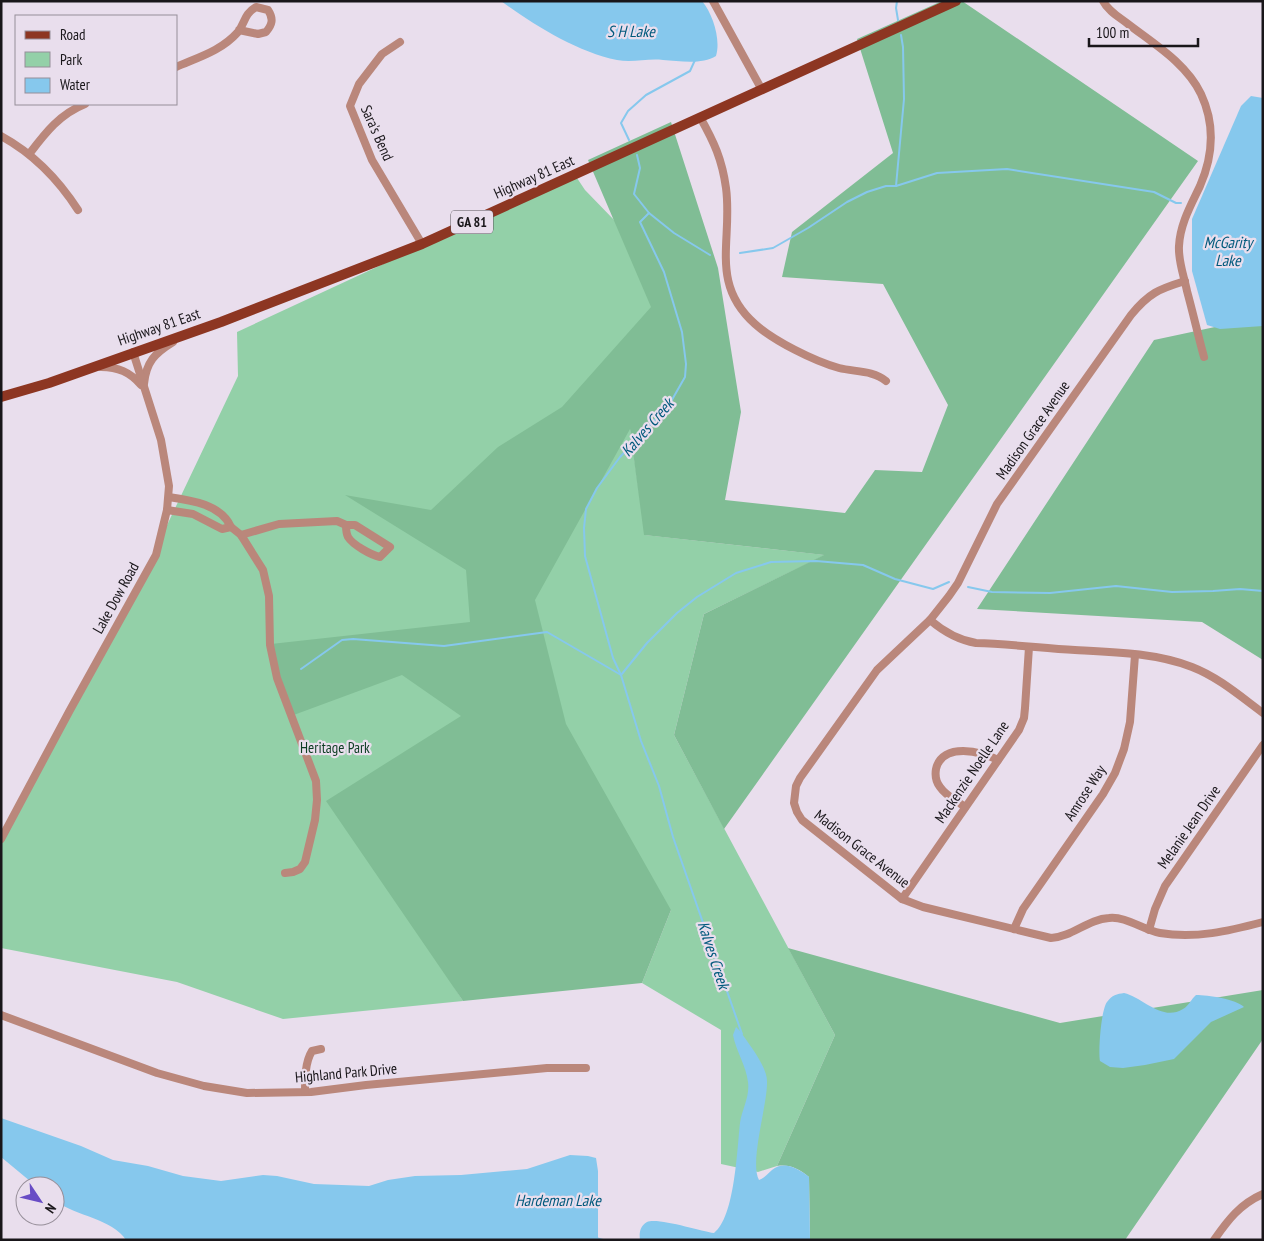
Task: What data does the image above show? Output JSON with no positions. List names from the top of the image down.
{
  "streets": {
    "main road": ["Highway 81 East", "GA 81"],
    "street": [
      "Sara's Bend",
      "Madison Grace Avenue",
      "Lake Dow Road",
      "Mackenzie Noelle Lane",
      "Amrose Way",
      "Melanie Jean Drive",
      "Highland Park Drive"
    ]
  },
  "crossings": [
    ["Sara's Bend", "Highway 81 East"],
    ["Highway 81 East", "Lake Dow Road"],
    ["Madison Grace Avenue", "Mackenzie Noelle Lane"],
    ["Madison Grace Avenue", "Amrose Way"],
    ["Madison Grace Avenue", "Melanie Jean Drive"]
  ],
  "water": [
    "S H Lake",
    "McGarity Lake",
    "Kalves Creek",
    "Hardeman Lake"
  ],
  "parks": ["Heritage Park"],
  "legend": ["Road", "Park", "Water"],
  "scale_bar": "100 m",
  "north": "bottom right"
}
